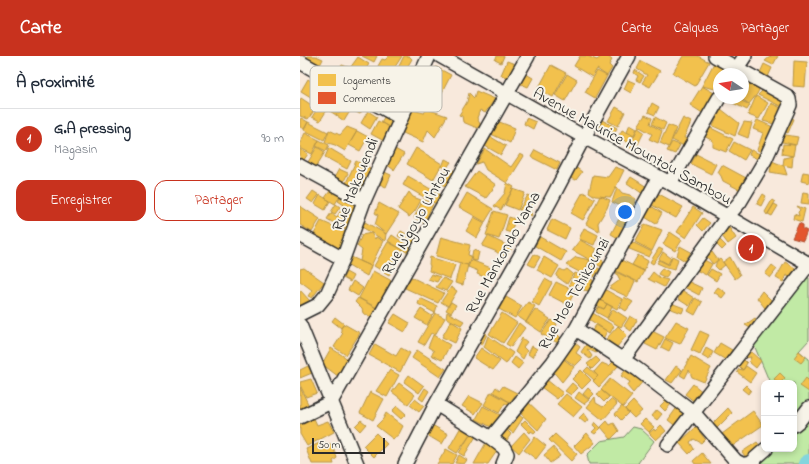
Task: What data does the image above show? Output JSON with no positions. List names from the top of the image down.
{
  "streets": {
    "street": [
      "Avenue Maurice Mountou Sambou",
      "Rue Makouendi",
      "Rue N'goyo U'ntou",
      "Rue Mankondo Yama",
      "Rue Moe Tchikounzi"
    ]
  },
  "crossings": [
    ["Avenue Maurice Mountou Sambou", "Rue N'goyo U'ntou"],
    ["Avenue Maurice Mountou Sambou", "Rue Mankondo Yama"],
    ["Avenue Maurice Mountou Sambou", "Rue Moe Tchikounzi"]
  ],
  "legend": ["Logements", "Commerces"],
  "scale_bar": "50 m",
  "north": "left",
  "page": {
    "header": "Carte",
    "nav": ["Carte", "Calques", "Partager"],
    "heading": "À proximité",
    "list": [
      {
        "mark": "1",
        "name": "G.A pressing",
        "note": "Magasin",
        "value": "90 m"
      }
    ],
    "buttons": ["Enregistrer", "Partager"],
    "pins": "1",
    "map_buttons": ["+", "−"],
    "scale": "50 m"
  }
}
